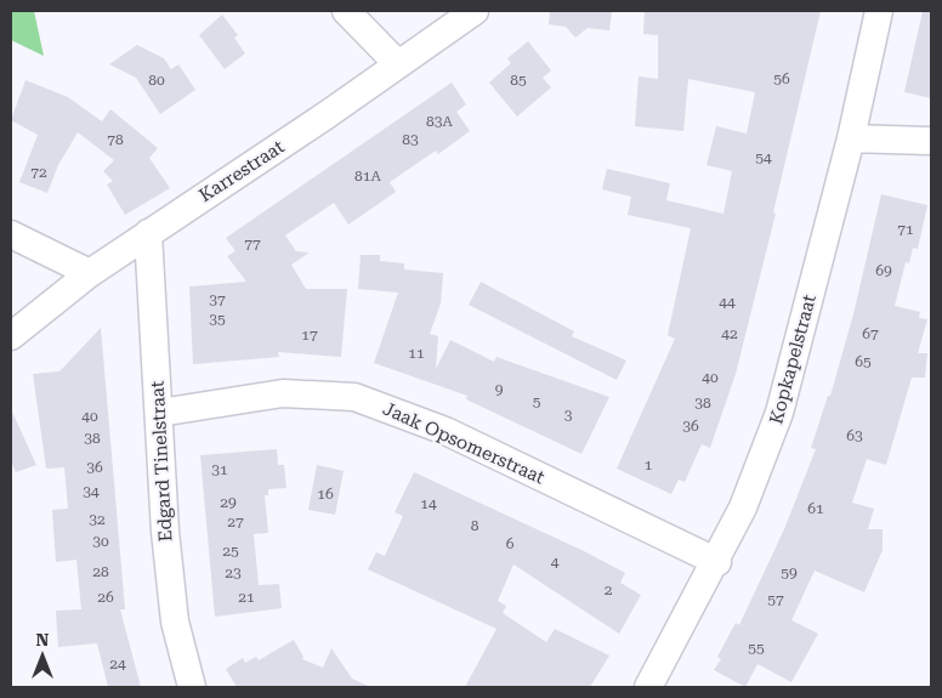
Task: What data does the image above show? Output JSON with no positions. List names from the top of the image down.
{
  "streets": {
    "street": [
      "Karrestraat",
      "Kopkapelstraat",
      "Jaak Opsomerstraat",
      "Edgard Tinelstraat"
    ]
  },
  "crossings": [
    ["Karrestraat", "Edgard Tinelstraat"],
    ["Kopkapelstraat", "Jaak Opsomerstraat"],
    ["Jaak Opsomerstraat", "Edgard Tinelstraat"]
  ],
  "house_numbers": [
    "56",
    "80",
    "85",
    "83A",
    "78",
    "83",
    "54",
    "72",
    "81A",
    "71",
    "77",
    "69",
    "37",
    "44",
    "35",
    "42",
    "67",
    "17",
    "11",
    "65",
    "40",
    "9",
    "5",
    "38",
    "3",
    "40",
    "36",
    "63",
    "38",
    "1",
    "36",
    "31",
    "34",
    "16",
    "29",
    "14",
    "61",
    "32",
    "27",
    "8",
    "30",
    "6",
    "25",
    "4",
    "28",
    "23",
    "59",
    "2",
    "26",
    "21",
    "57",
    "55",
    "24"
  ],
  "north": "top"
}
